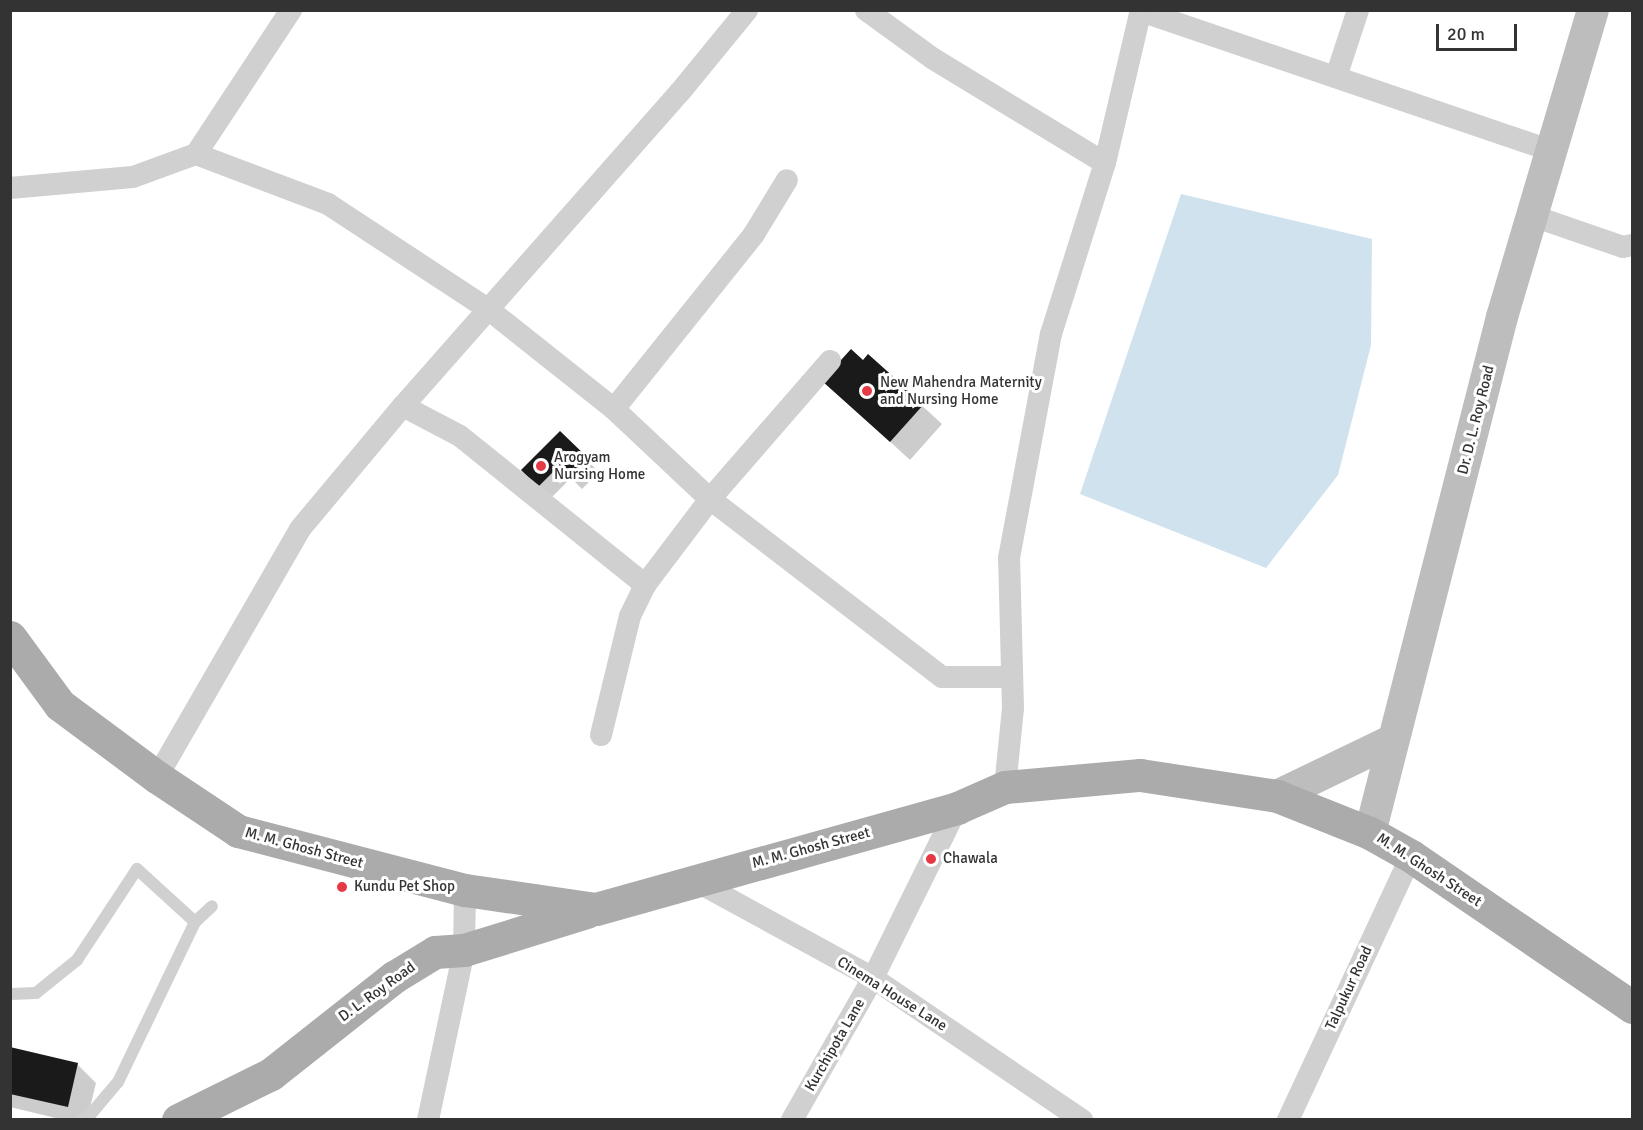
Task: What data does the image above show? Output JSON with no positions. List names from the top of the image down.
{
  "streets": {
    "main road": ["M. M. Ghosh Street", "D. L. Roy Road"],
    "street": [
      "Dr. D. L. Roy Road",
      "Talpukur Road",
      "Cinema House Lane",
      "Kurchipota Lane"
    ]
  },
  "crossings": [
    ["Dr. D. L. Roy Road", "M. M. Ghosh Street"],
    ["M. M. Ghosh Street", "Talpukur Road"],
    ["M. M. Ghosh Street", "D. L. Roy Road"],
    ["M. M. Ghosh Street", "Cinema House Lane"],
    ["M. M. Ghosh Street", "Kurchipota Lane"],
    ["Cinema House Lane", "Kurchipota Lane"]
  ],
  "places": [
    "New Mahendra Maternity and Nursing Home",
    "Arogyam Nursing Home",
    "Chawala",
    "Kundu Pet Shop"
  ],
  "scale_bar": "20 m"
}
